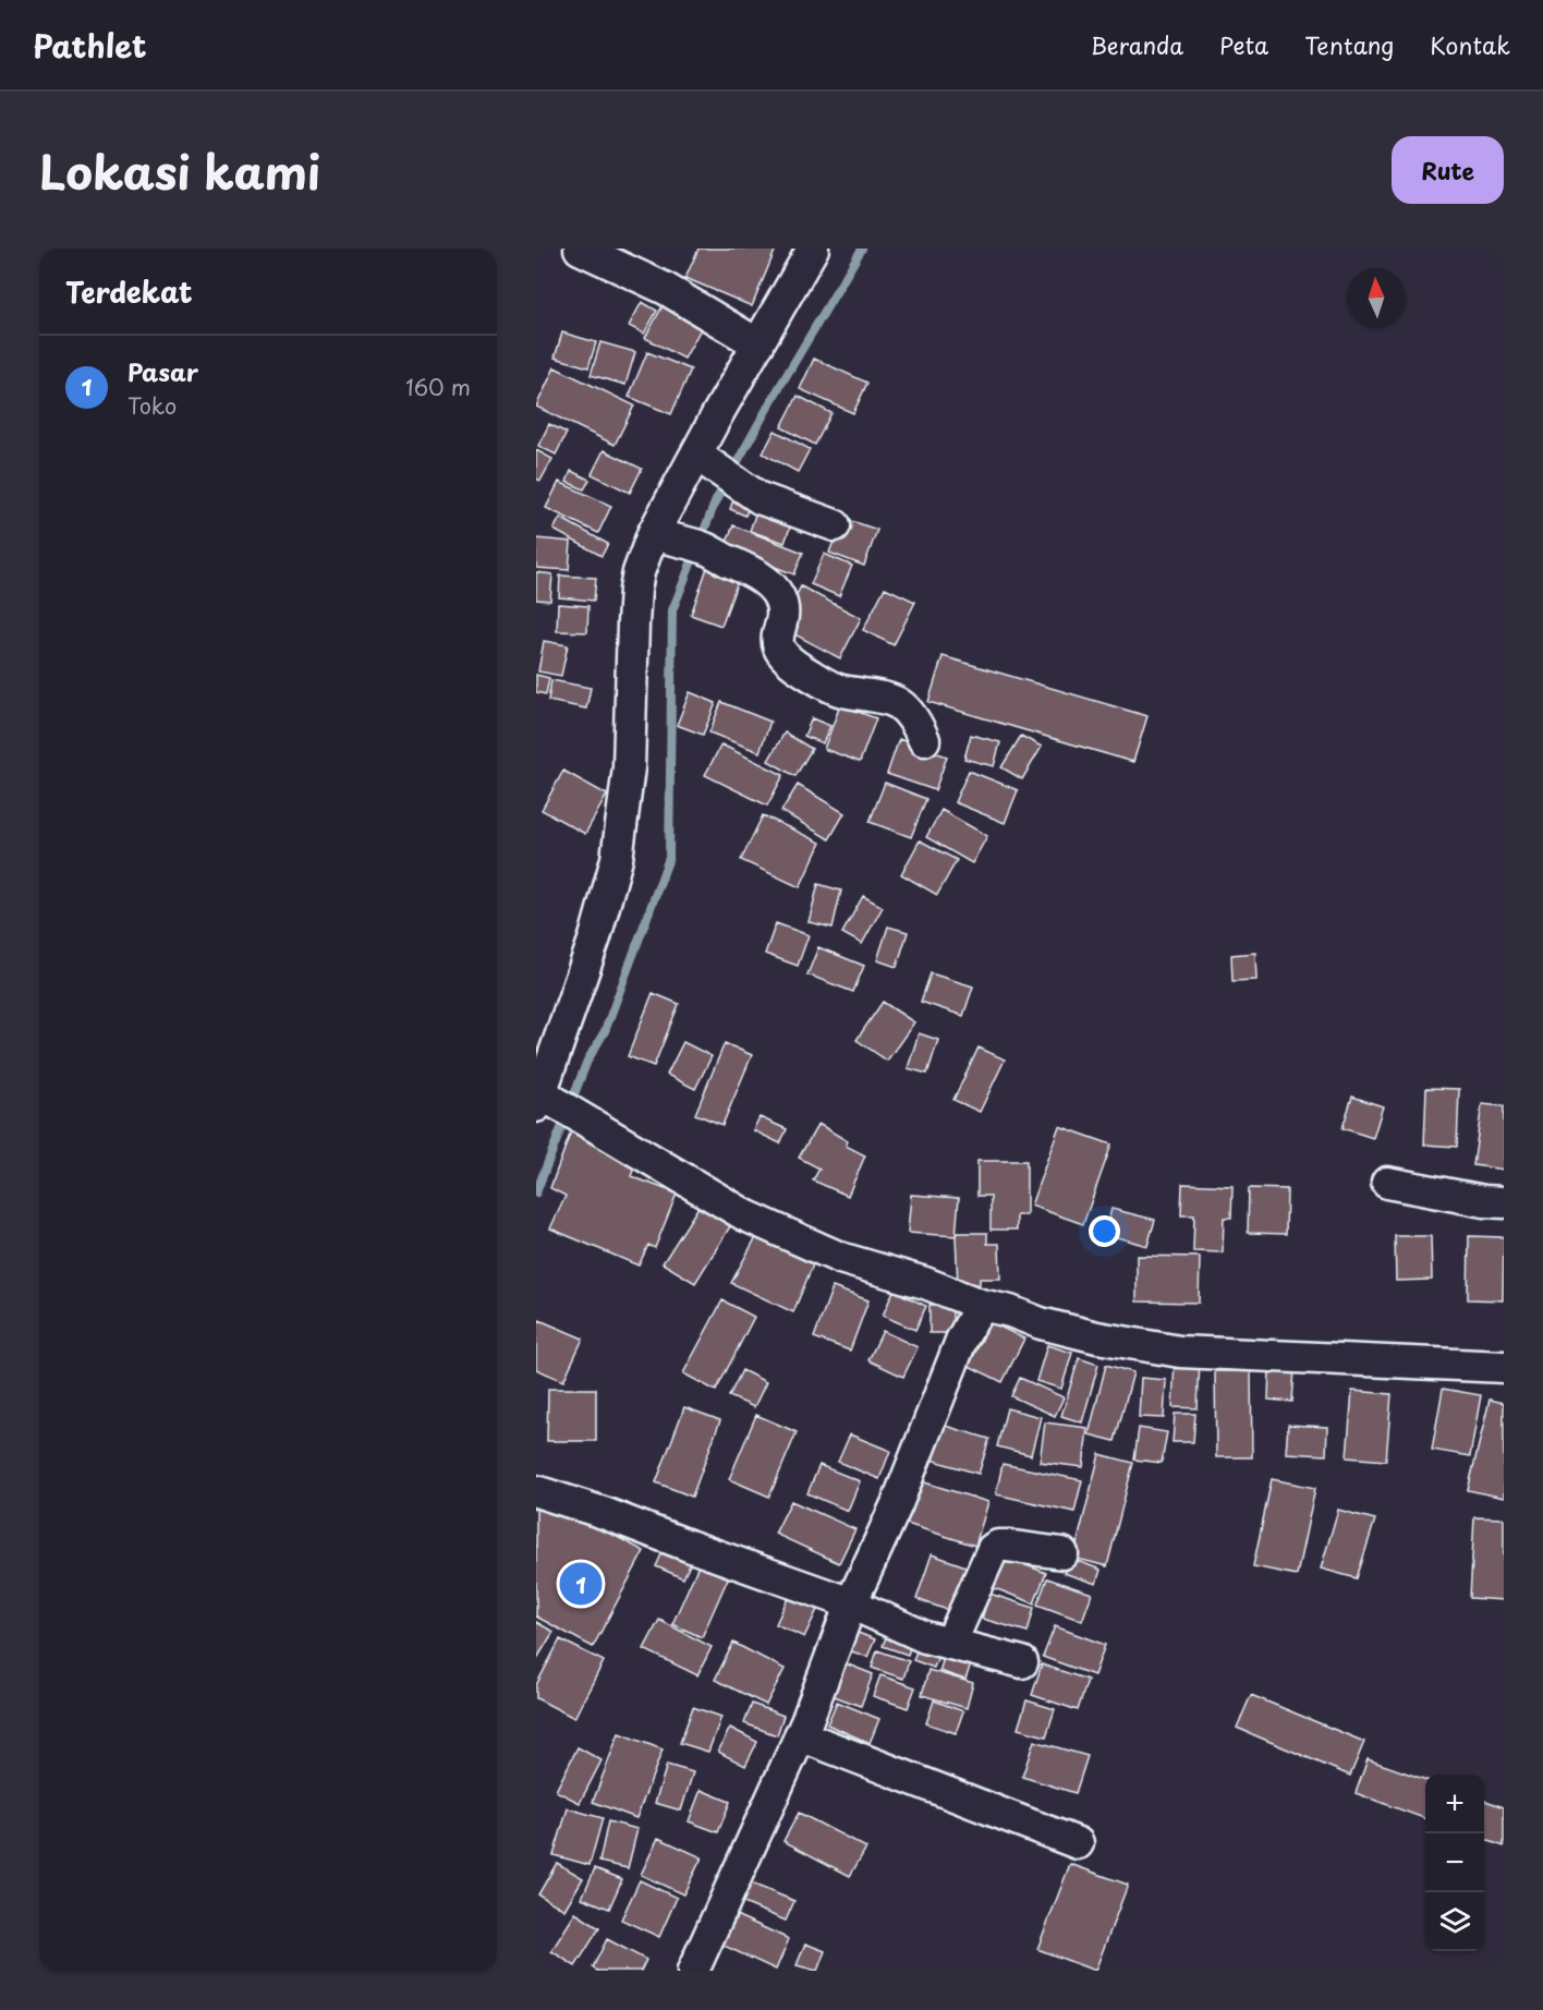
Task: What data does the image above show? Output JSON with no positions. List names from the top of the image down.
{
  "north": "top",
  "page": {
    "header": "Pathlet",
    "nav": [
      "Beranda",
      "Peta",
      "Tentang",
      "Kontak"
    ],
    "title": "Lokasi kami",
    "buttons": "Rute",
    "heading": "Terdekat",
    "list": [
      {
        "mark": "1",
        "name": "Pasar",
        "note": "Toko",
        "value": "160 m"
      }
    ],
    "pins": "1",
    "map_buttons": ["+", "−"]
  }
}
